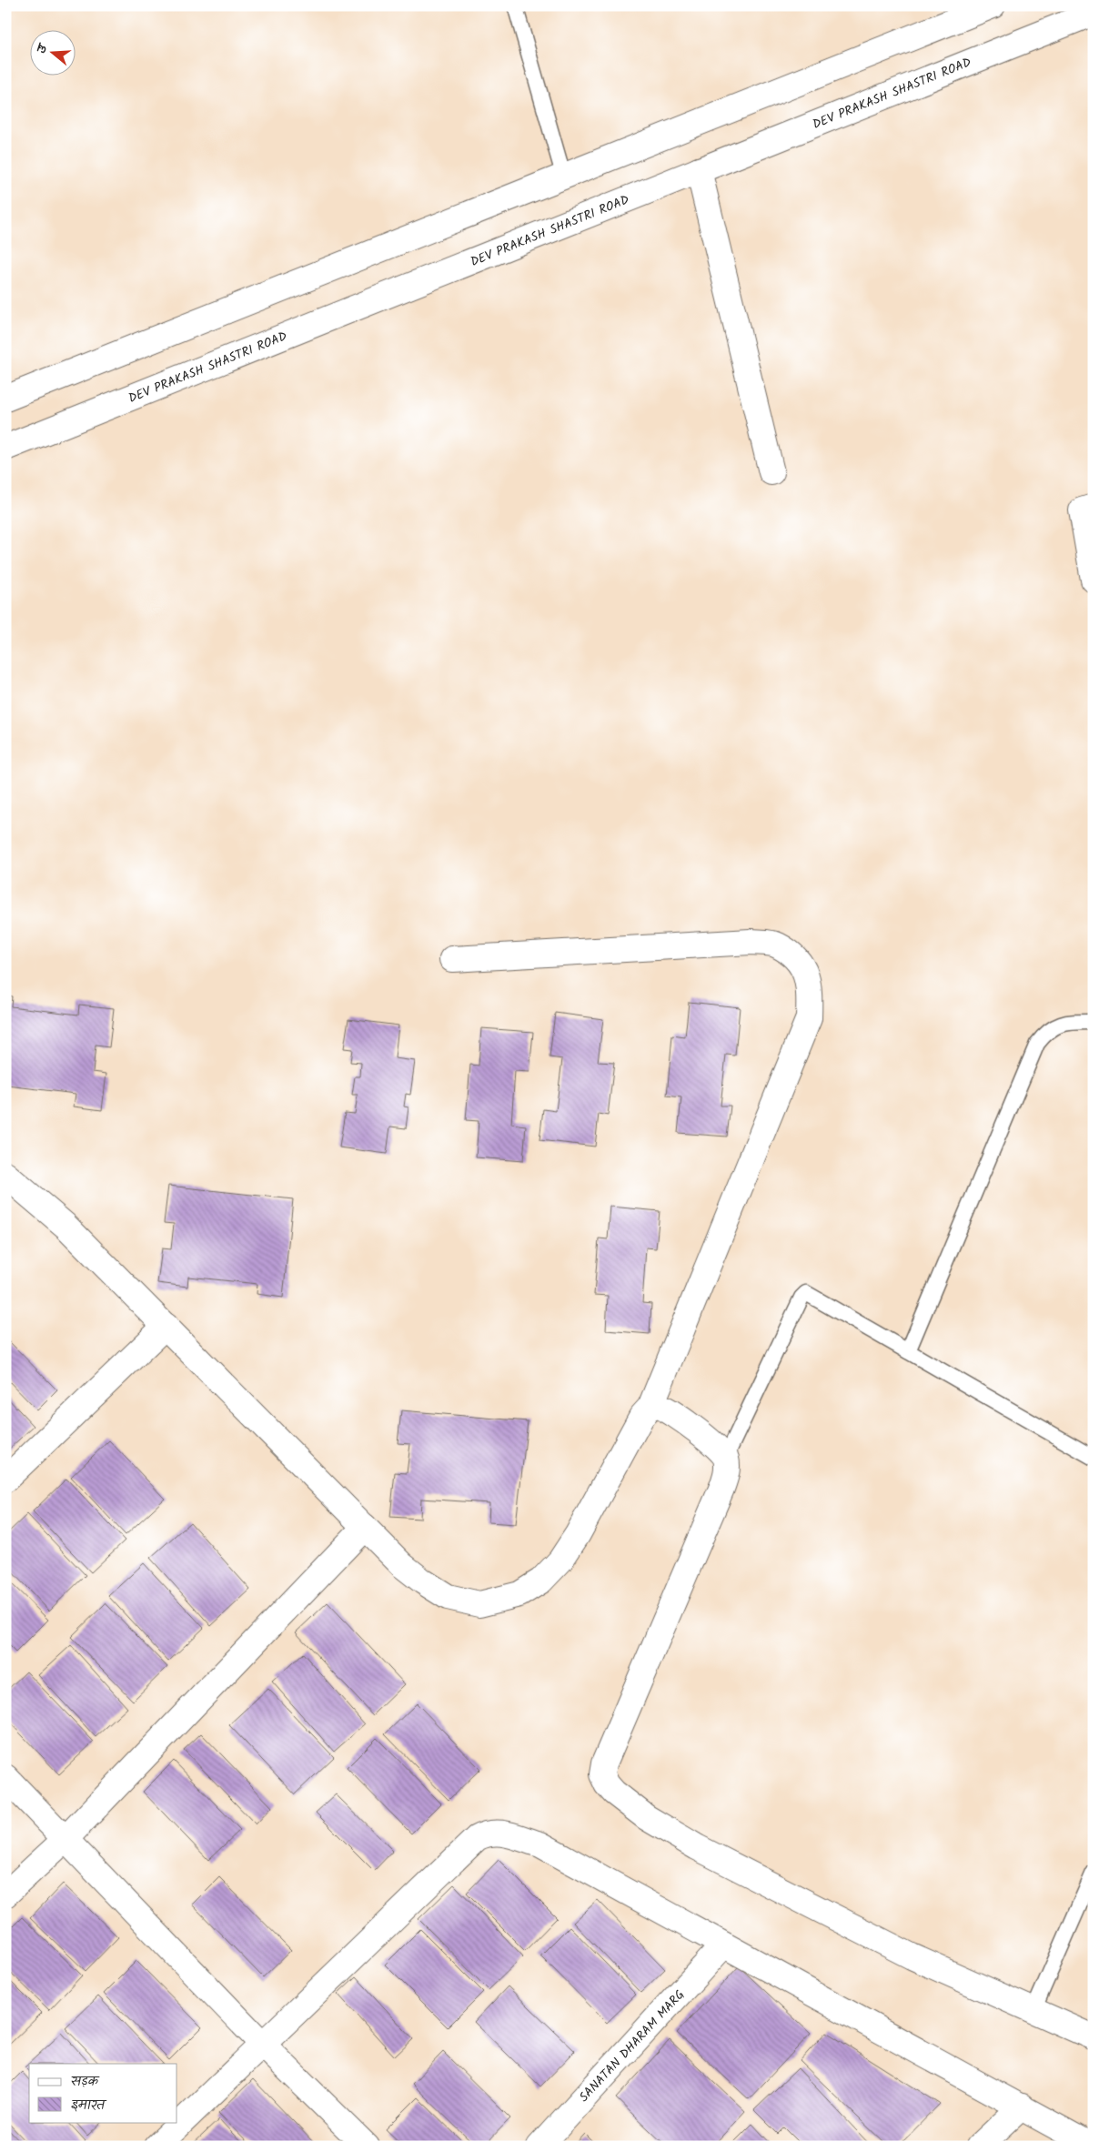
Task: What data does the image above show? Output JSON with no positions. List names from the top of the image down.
{
  "streets": {
    "street": ["DEV PRAKASH SHASTRI ROAD", "SANATAN DHARAM MARG"]
  },
  "legend": ["सड़क", "इमारत"],
  "north": "left"
}
